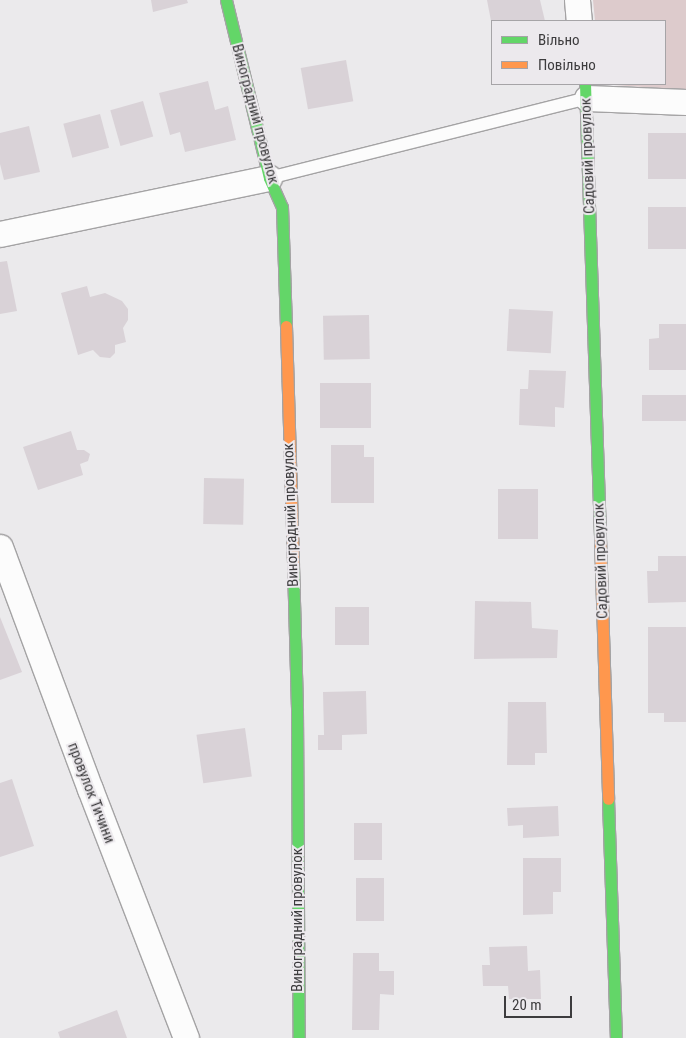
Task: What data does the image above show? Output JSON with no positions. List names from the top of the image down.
{
  "streets": {
    "street": ["Виноградний провулок", "Садовий провулок", "провулок Тичини"]
  },
  "legend": ["Вільно", "Повільно"],
  "scale_bar": "20 m"
}
